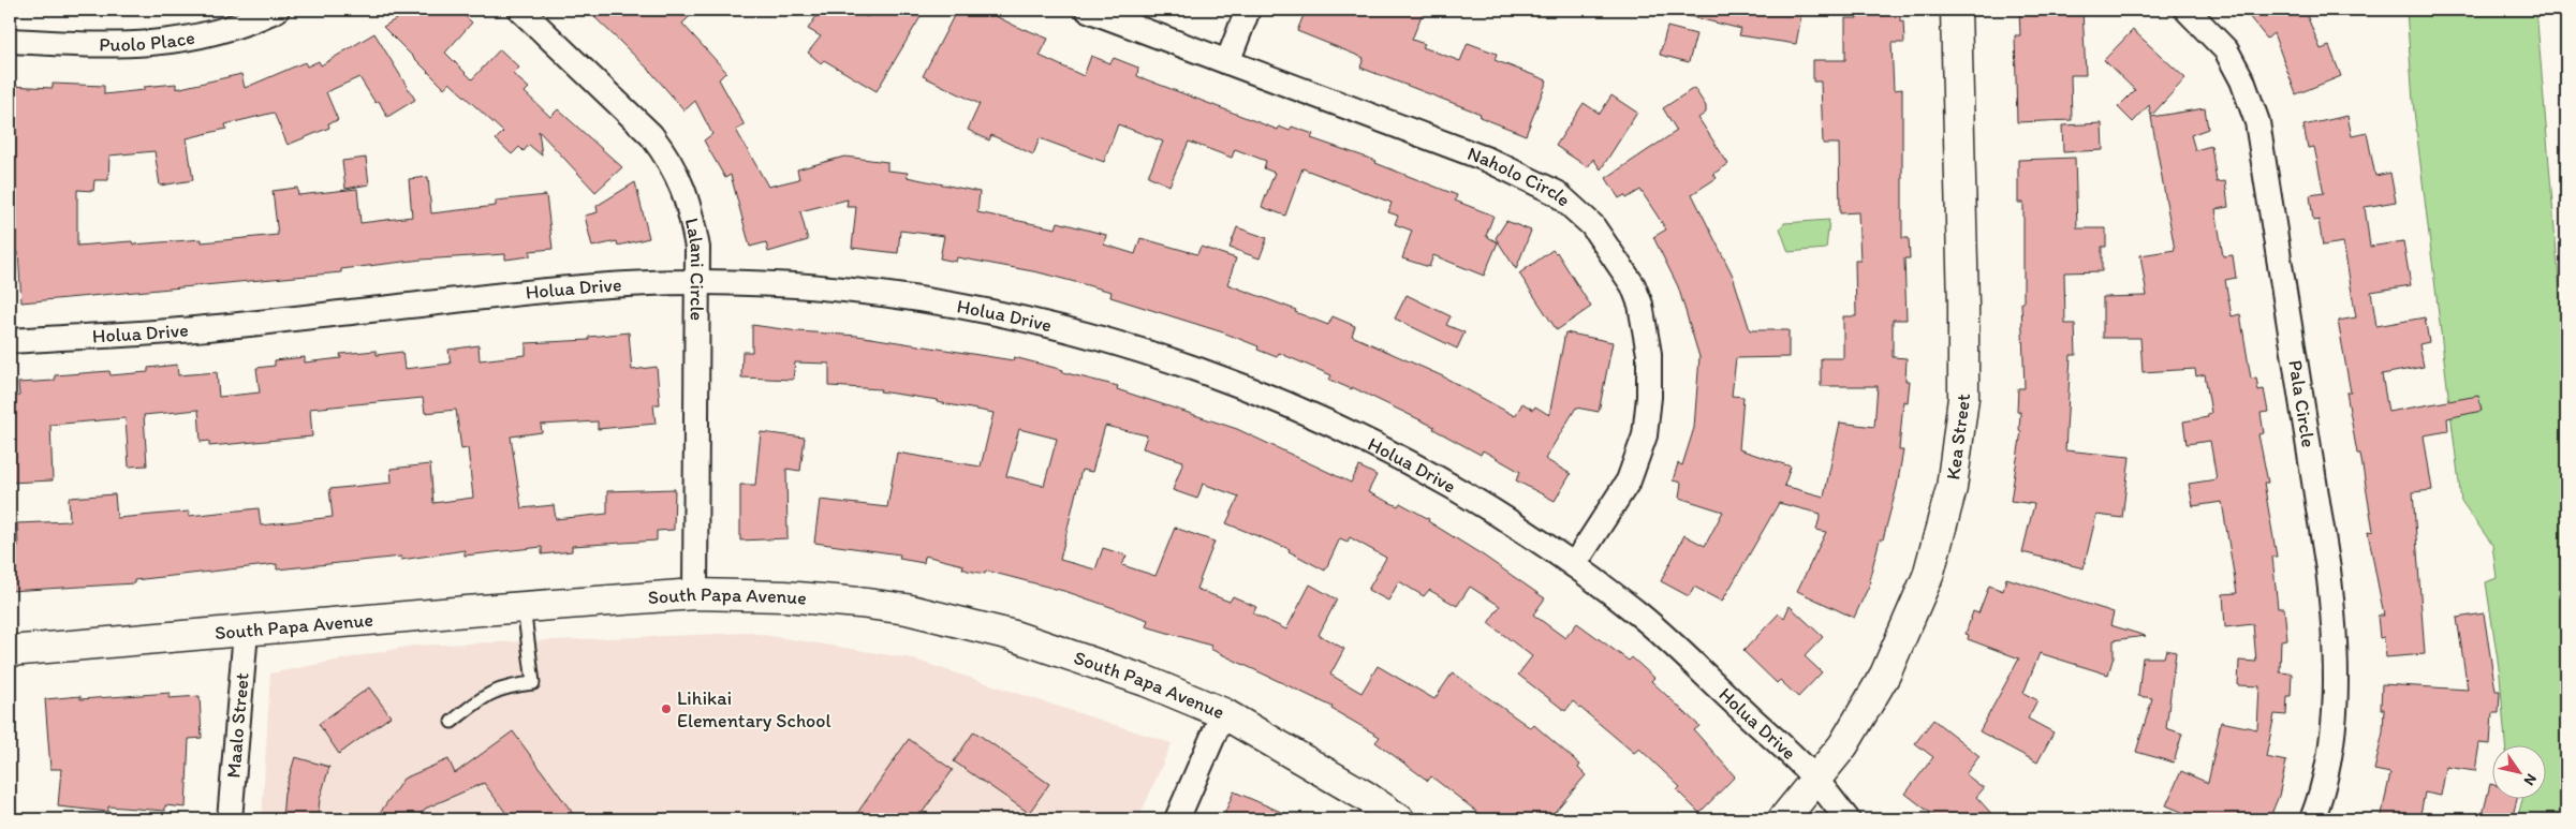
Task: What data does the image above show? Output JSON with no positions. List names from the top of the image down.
{
  "streets": {
    "street": [
      "Puolo Place",
      "Naholo Circle",
      "Lalani Circle",
      "Holua Drive",
      "Pala Circle",
      "Kea Street",
      "South Papa Avenue",
      "Maalo Street"
    ]
  },
  "crossings": [
    ["Naholo Circle", "Holua Drive"],
    ["Lalani Circle", "Holua Drive"],
    ["Lalani Circle", "South Papa Avenue"],
    ["Holua Drive", "Kea Street"],
    ["South Papa Avenue", "Maalo Street"]
  ],
  "places": ["Lihikai Elementary School"],
  "north": "bottom right"
}
